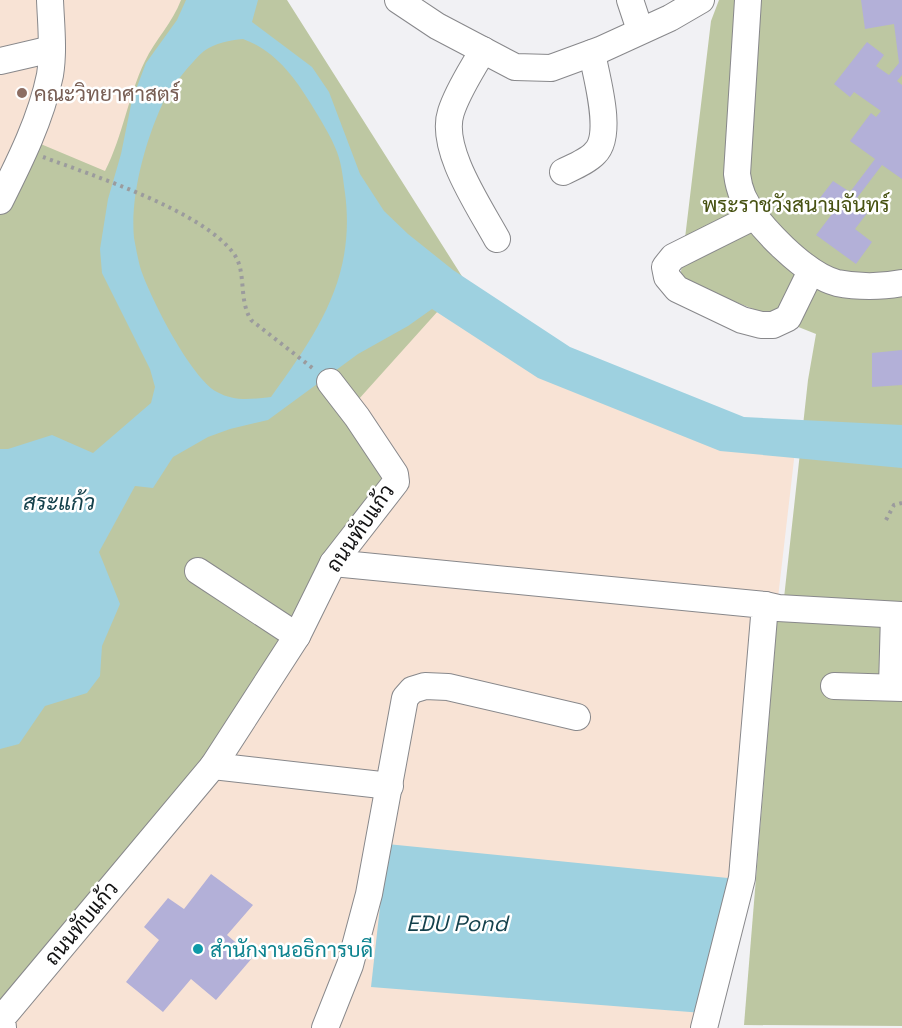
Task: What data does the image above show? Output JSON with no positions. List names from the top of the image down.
{
  "streets": {
    "lane": ["ถนนทับแก้ว"]
  },
  "water": ["สระแก้ว", "EDU Pond"],
  "parks": ["พระราชวังสนามจันทร์"],
  "places": ["คณะวิทยาศาสตร์", "สำนักงานอธิการบดี"]
}
